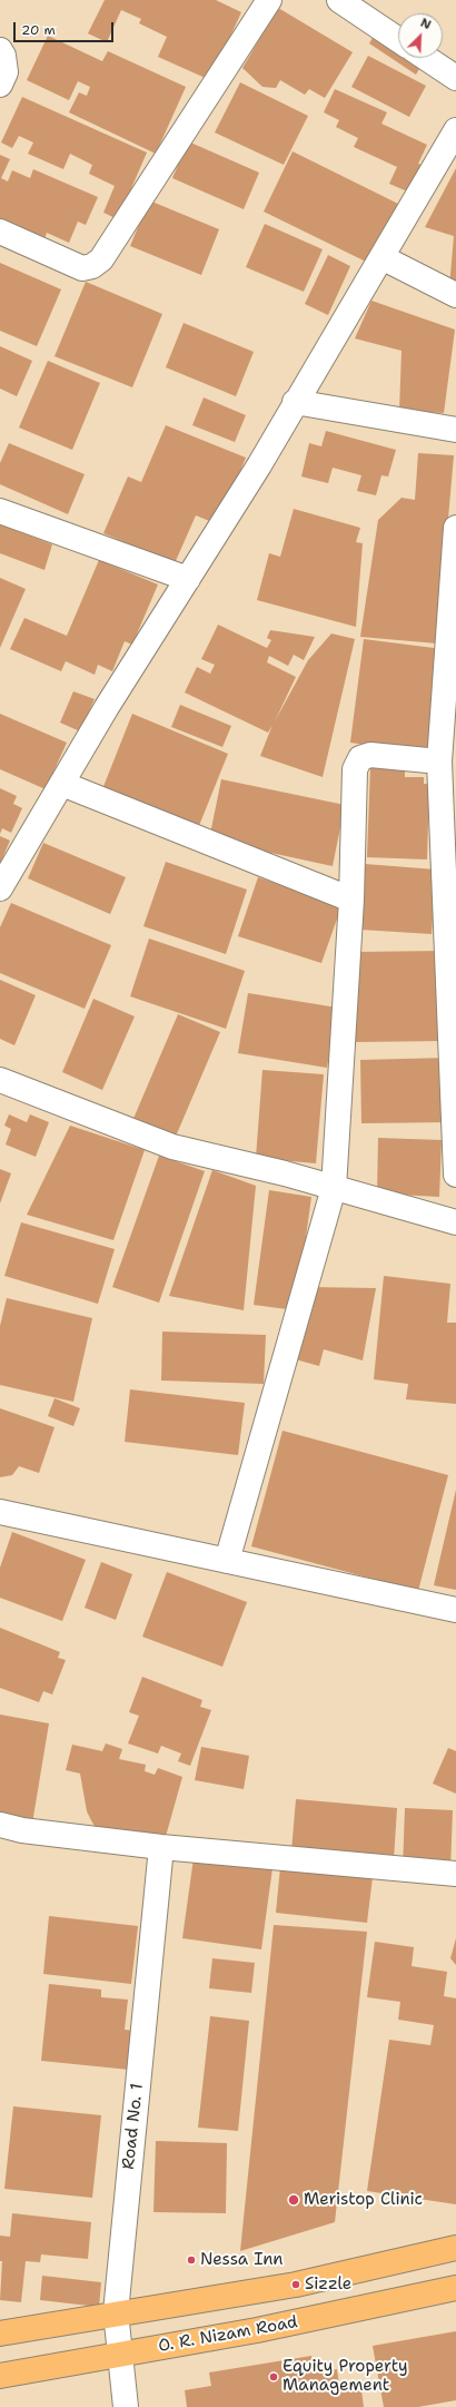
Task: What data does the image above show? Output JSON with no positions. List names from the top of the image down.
{
  "streets": {
    "main road": ["O. R. Nizam Road"],
    "street": ["Road No. 1"]
  },
  "crossings": [
    ["Road No. 1", "O. R. Nizam Road"]
  ],
  "places": [
    "Meristop Clinic",
    "Nessa Inn",
    "Sizzle",
    "Equity Property Management"
  ],
  "scale_bar": "20 m",
  "north": "top right"
}
